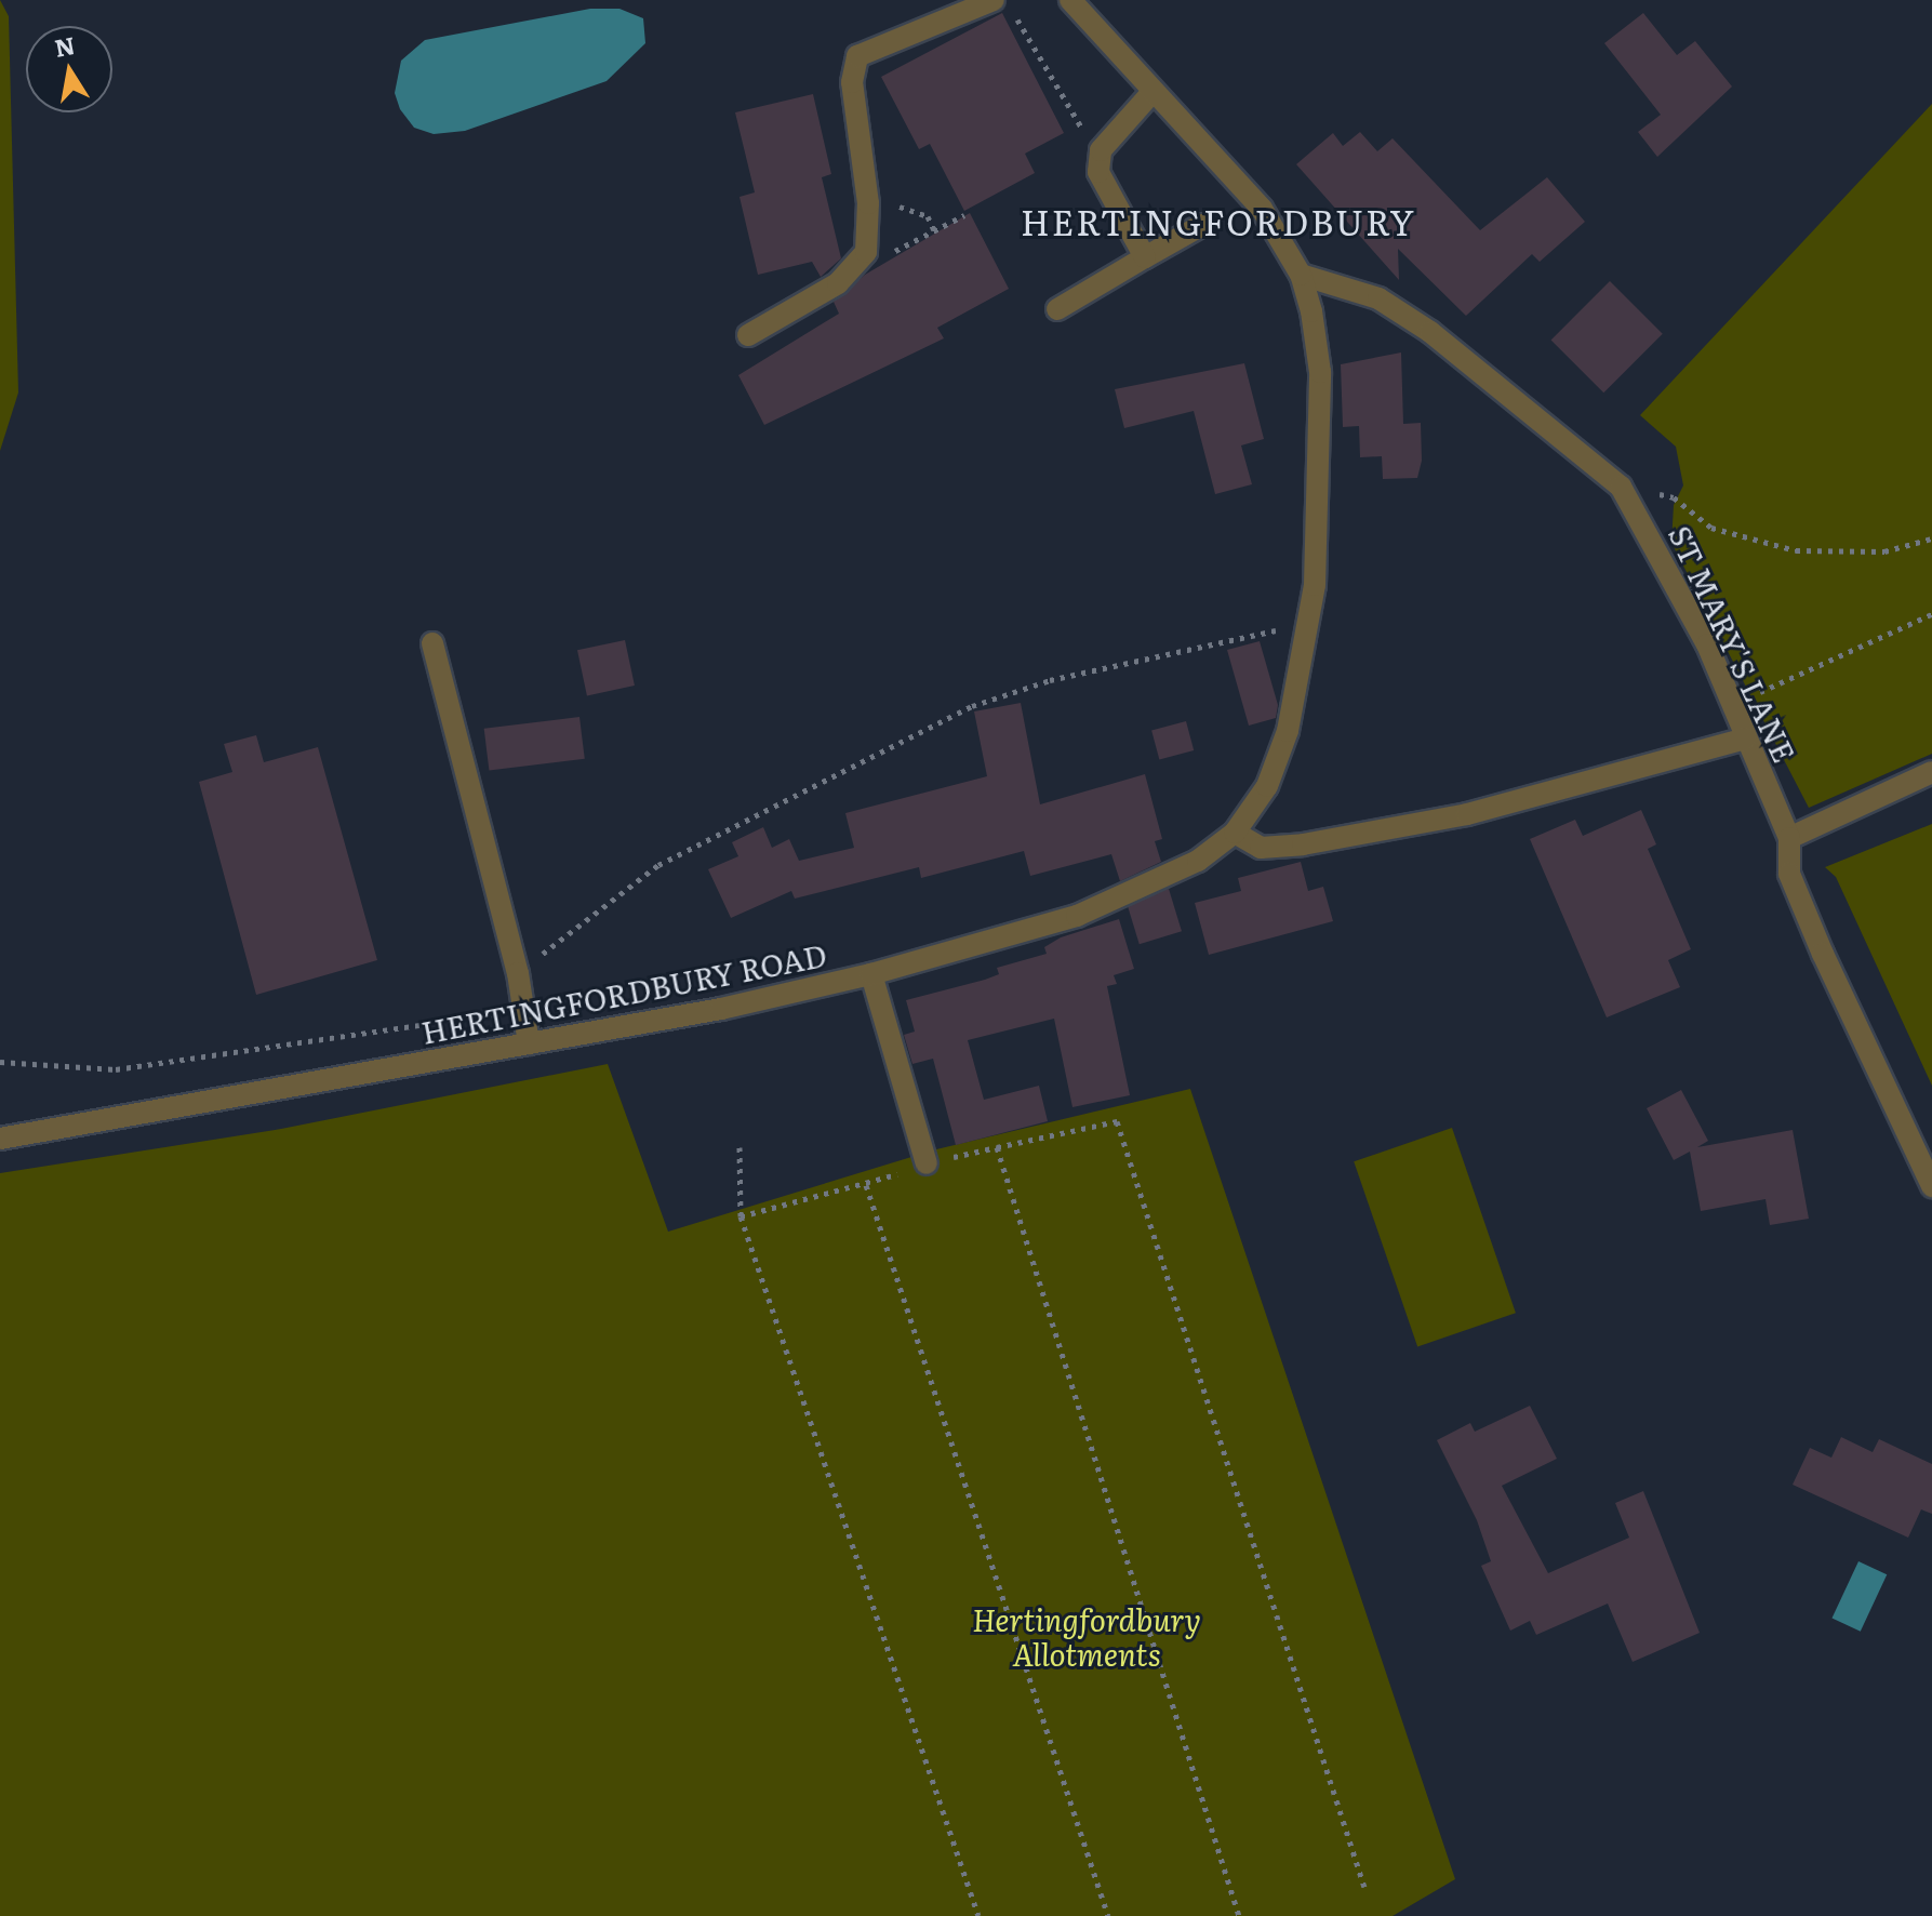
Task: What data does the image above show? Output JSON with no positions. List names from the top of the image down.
{
  "streets": {
    "street": ["ST MARY'S LANE", "HERTINGFORDBURY ROAD"]
  },
  "crossings": [
    ["ST MARY'S LANE", "HERTINGFORDBURY ROAD"]
  ],
  "districts": ["HERTINGFORDBURY"],
  "parks": ["Hertingfordbury Allotments"],
  "north": "top"
}
